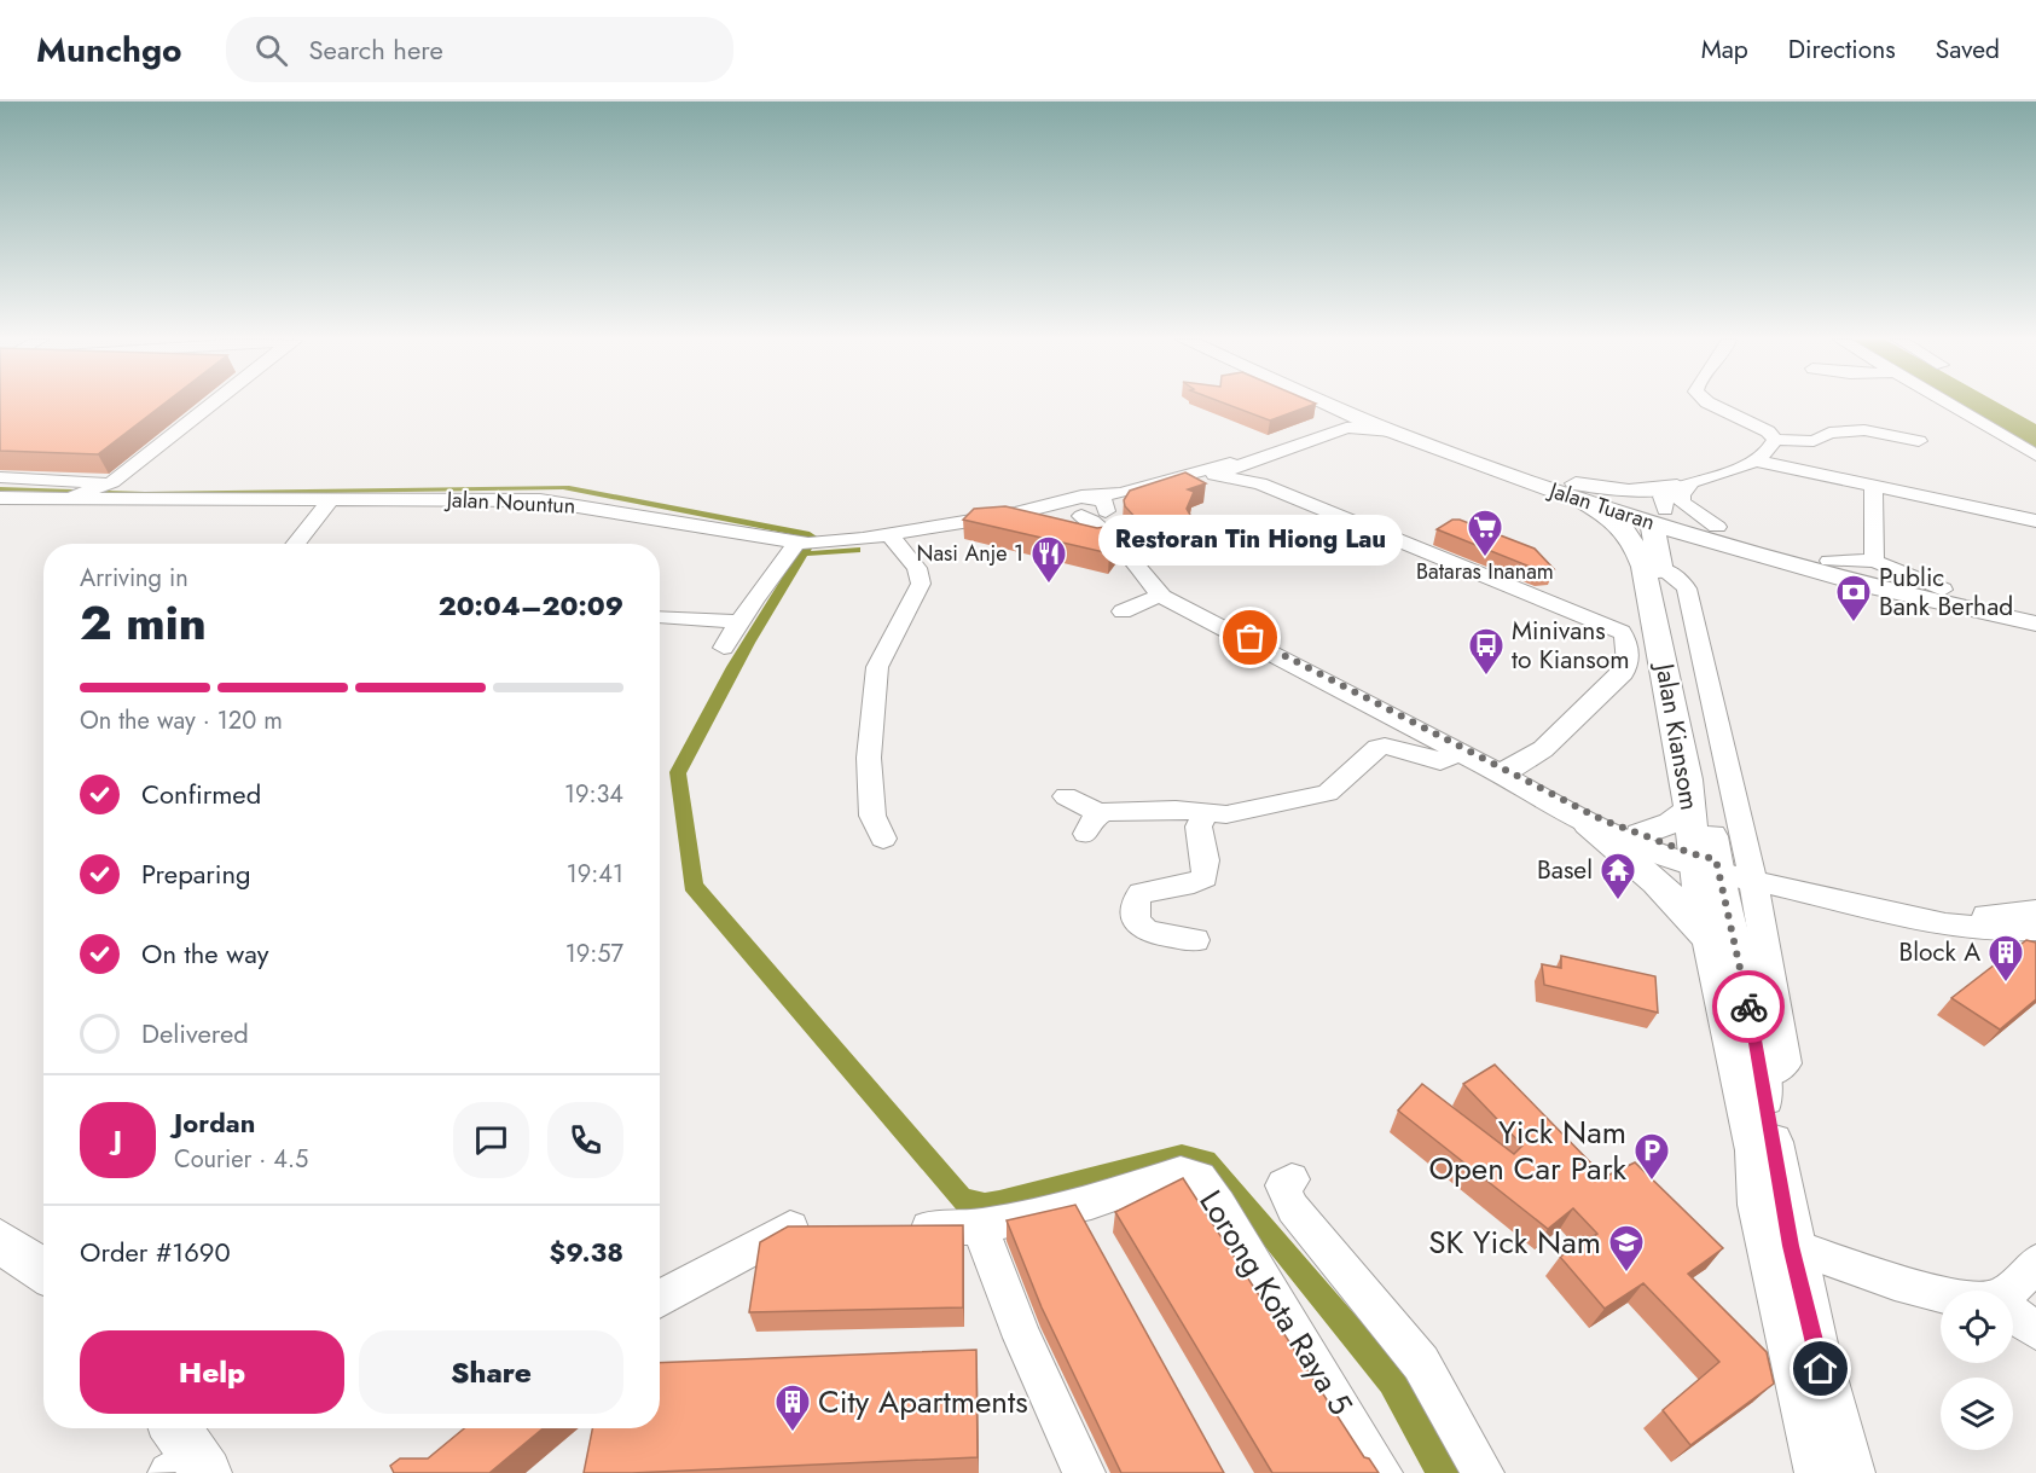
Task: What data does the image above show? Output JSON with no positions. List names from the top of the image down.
{
  "streets": {
    "main road": ["Jalan Tuaran", "Jalan Kiansom"],
    "street": ["Jalan Nountun", "Lorong Kota Raya 5"]
  },
  "crossings": [
    ["Jalan Nountun", "Jalan Tuaran"],
    ["Jalan Tuaran", "Jalan Kiansom"]
  ],
  "places": {
    "supermarket": ["Bataras Inanam"],
    "restaurant": ["Nasi Anje 1"],
    "bank": ["Public Bank Berhad"],
    "other": ["Restoran Tin Hiong Lau"],
    "bus stop": ["Minivans to Kiansom"],
    "temple": ["Basel"],
    "building": ["Block A", "City Apartments"],
    "parking": ["Yick Nam Open Car Park"],
    "school or university": ["SK Yick Nam"]
  },
  "page": {
    "header": "Munchgo",
    "search": "Search here",
    "nav": ["Map", "Directions", "Saved"],
    "bubble": "Restoran Tin Hiong Lau",
    "heading": ["2 min", "Arriving in", "20:04–20:09"],
    "panel": [
      "Jordan",
      "Courier · 4.5",
      "Order #1690",
      "$9.38"
    ],
    "bar": "On the way · 120 m",
    "list": [
      ["Confirmed", "19:34"],
      ["Preparing", "19:41"],
      ["On the way", "19:57"],
      "Delivered"
    ],
    "round": "J",
    "buttons": ["Help", "Share"]
  }
}
